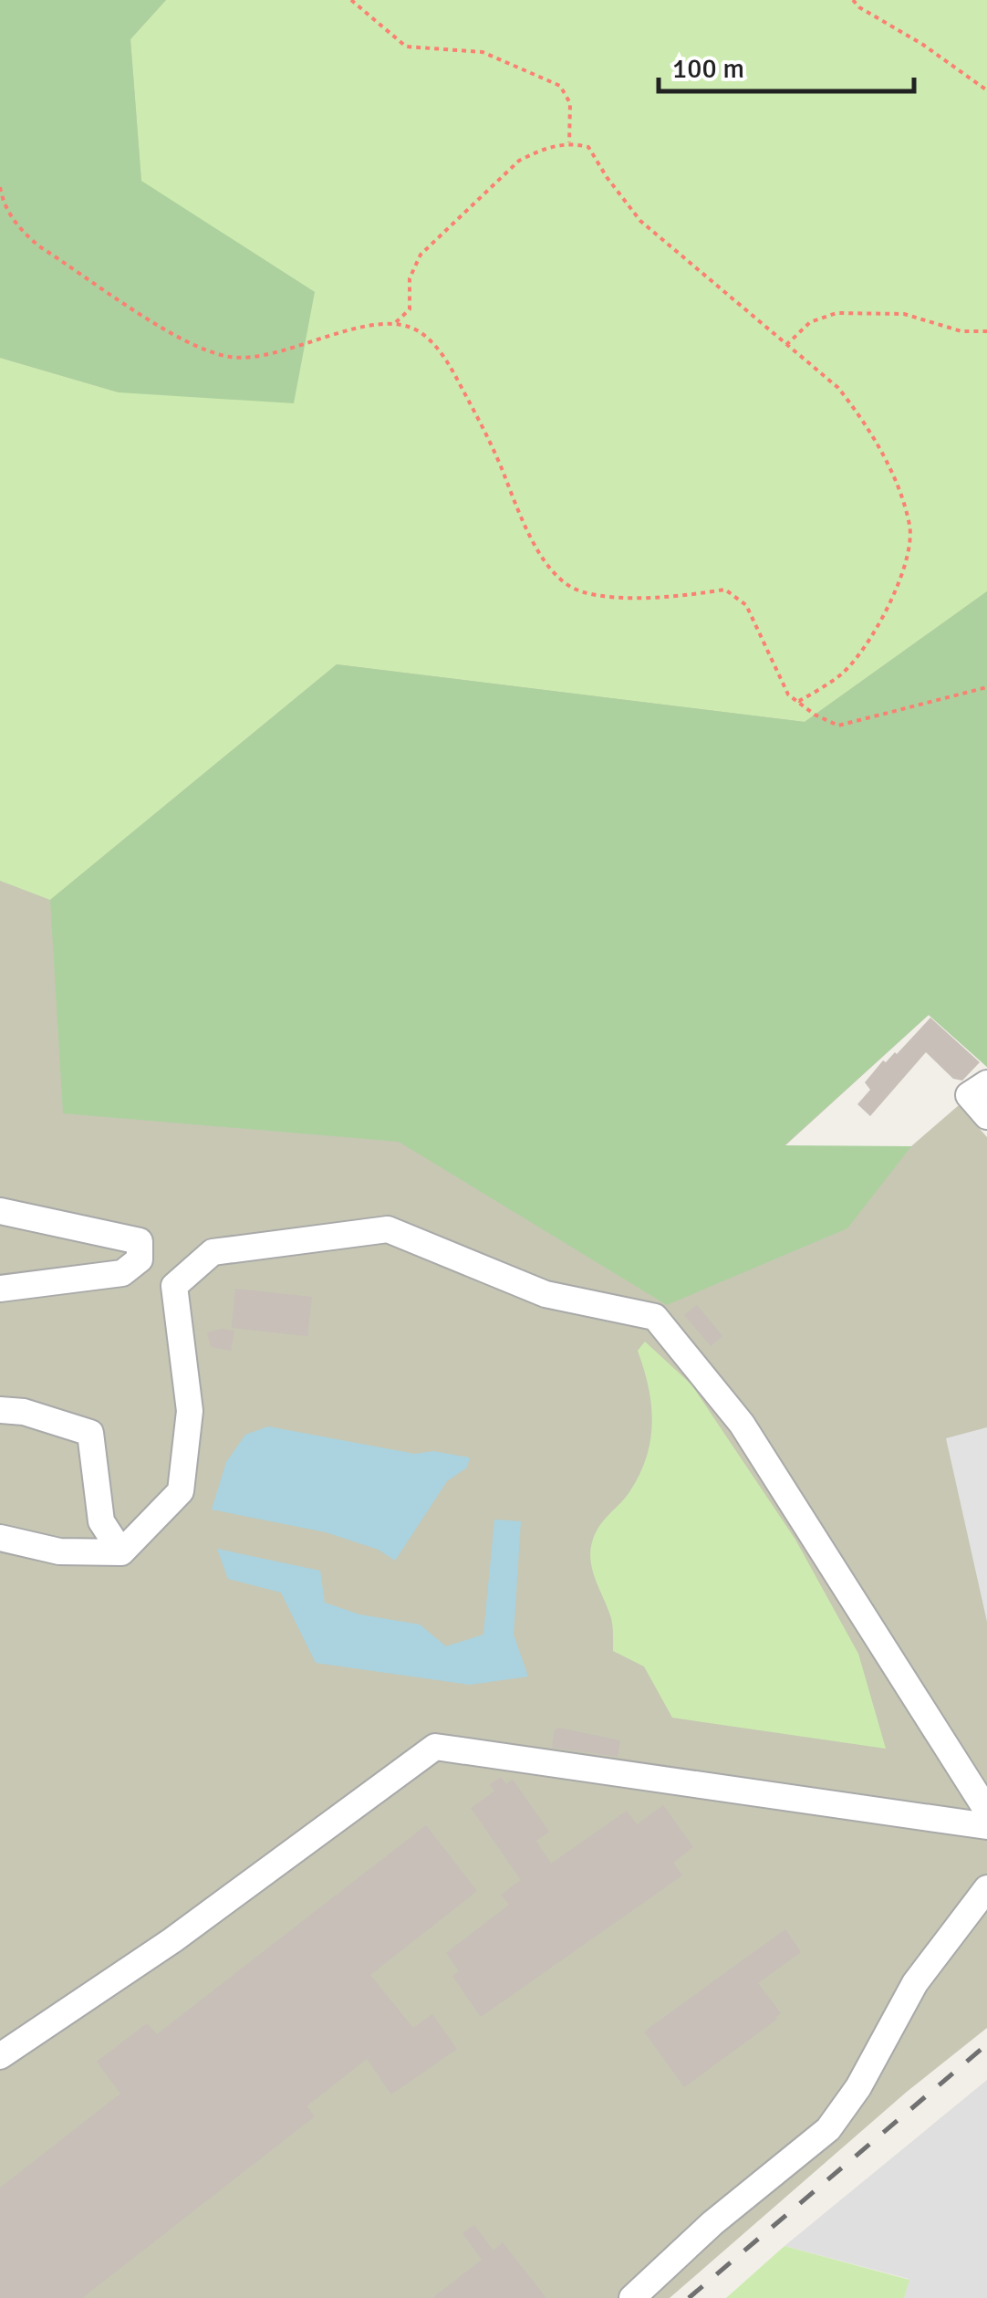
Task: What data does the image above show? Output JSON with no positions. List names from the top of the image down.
{
  "scale_bar": "100 m"
}
